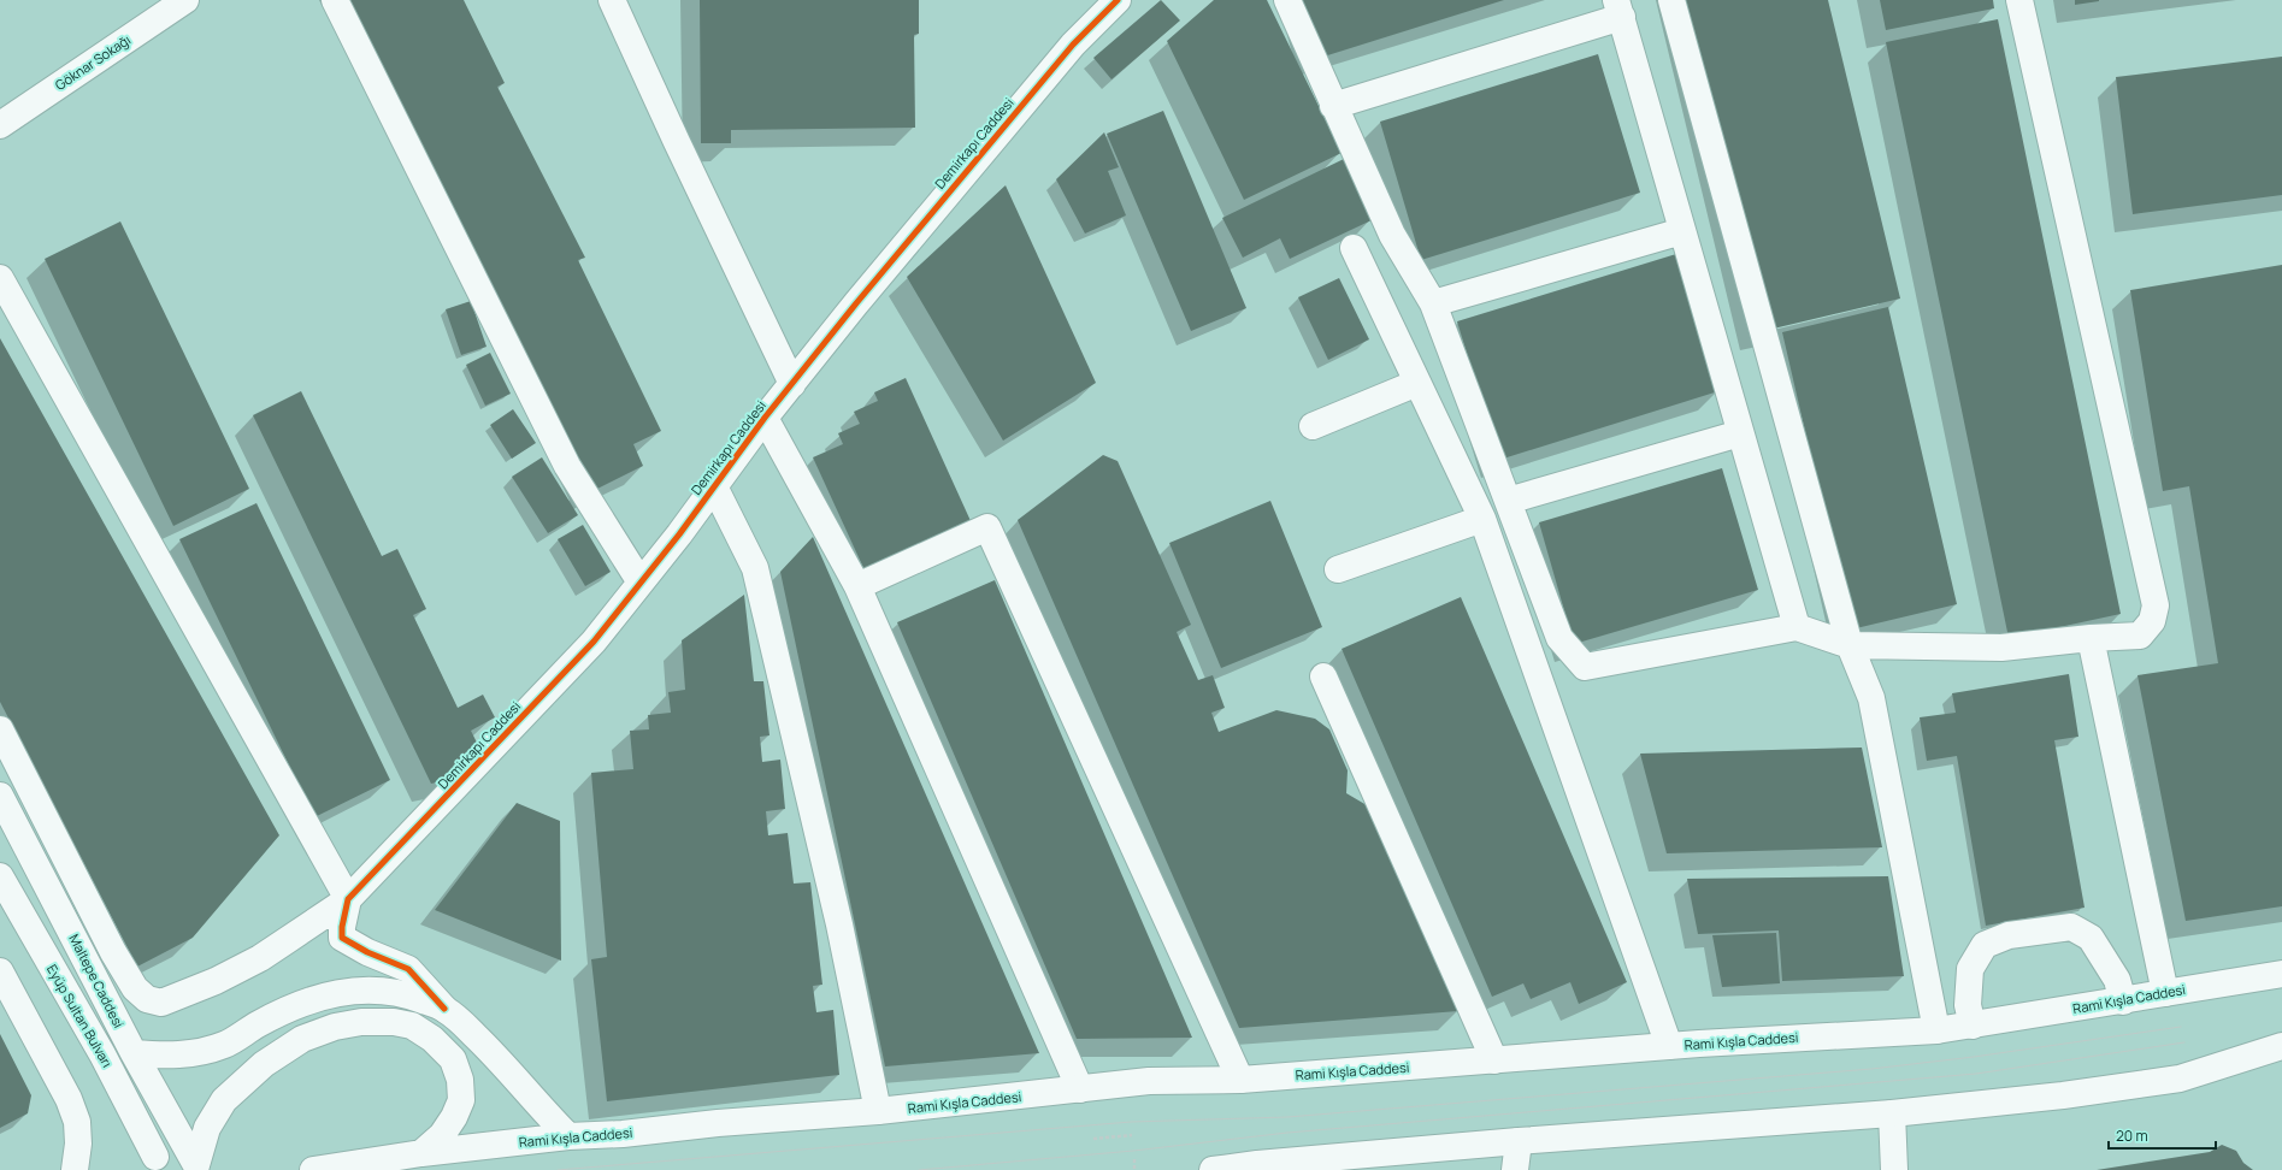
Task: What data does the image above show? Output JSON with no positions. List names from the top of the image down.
{
  "streets": {
    "main road": [
      "Göknar Sokağı",
      "Demirkapı Caddesi",
      "Maltepe Caddesi",
      "Rami Kışla Caddesi",
      "Eyüp Sultan Bulvarı"
    ]
  },
  "crossings": [
    ["Maltepe Caddesi", "Rami Kışla Caddesi"]
  ],
  "scale_bar": "20 m"
}
